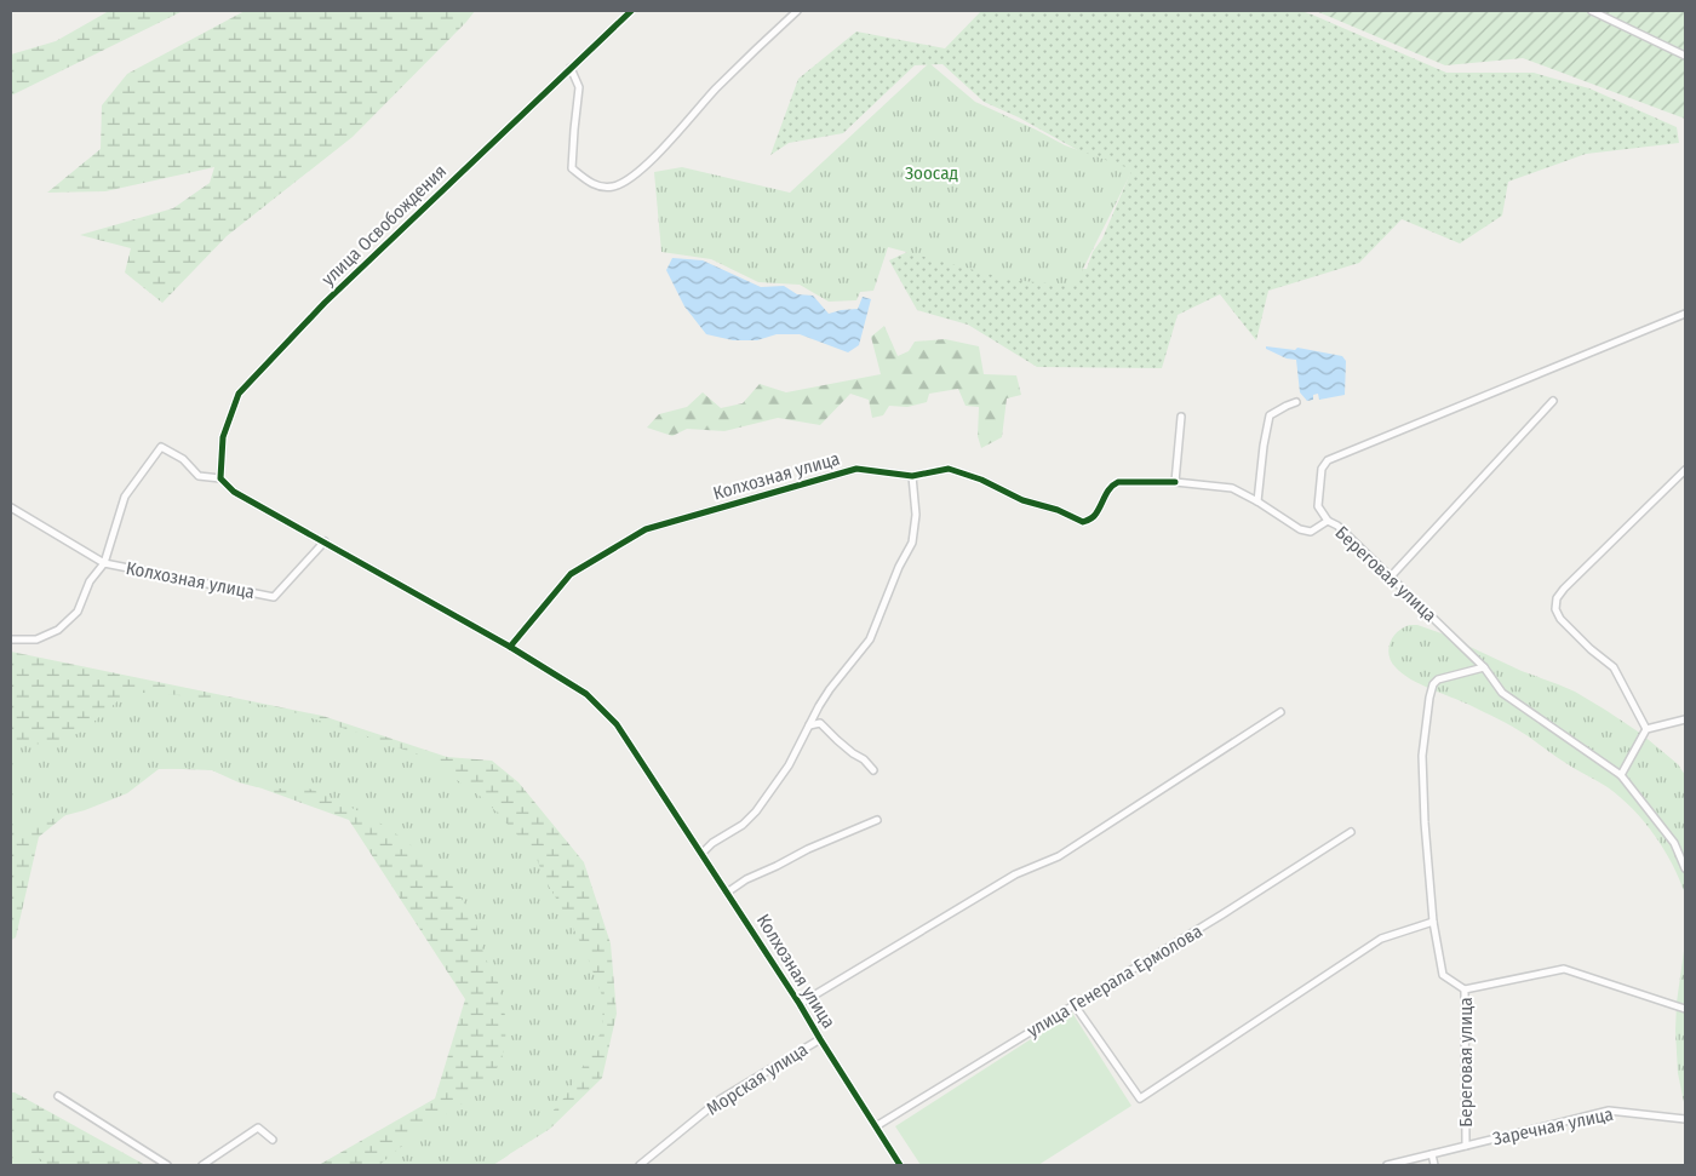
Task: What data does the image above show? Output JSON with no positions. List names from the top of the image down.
{
  "streets": {
    "street": [
      "улица Освобождения",
      "Колхозная улица",
      "Береговая улица",
      "улица Генерала Ермолова",
      "Морская улица",
      "Заречная улица"
    ]
  },
  "crossings": [
    ["улица Освобождения", "Колхозная улица"],
    ["Колхозная улица", "Береговая улица"],
    ["Колхозная улица", "улица Генерала Ермолова"],
    ["Колхозная улица", "Морская улица"],
    ["Береговая улица", "Заречная улица"]
  ],
  "parks": ["Зоосад"]
}
